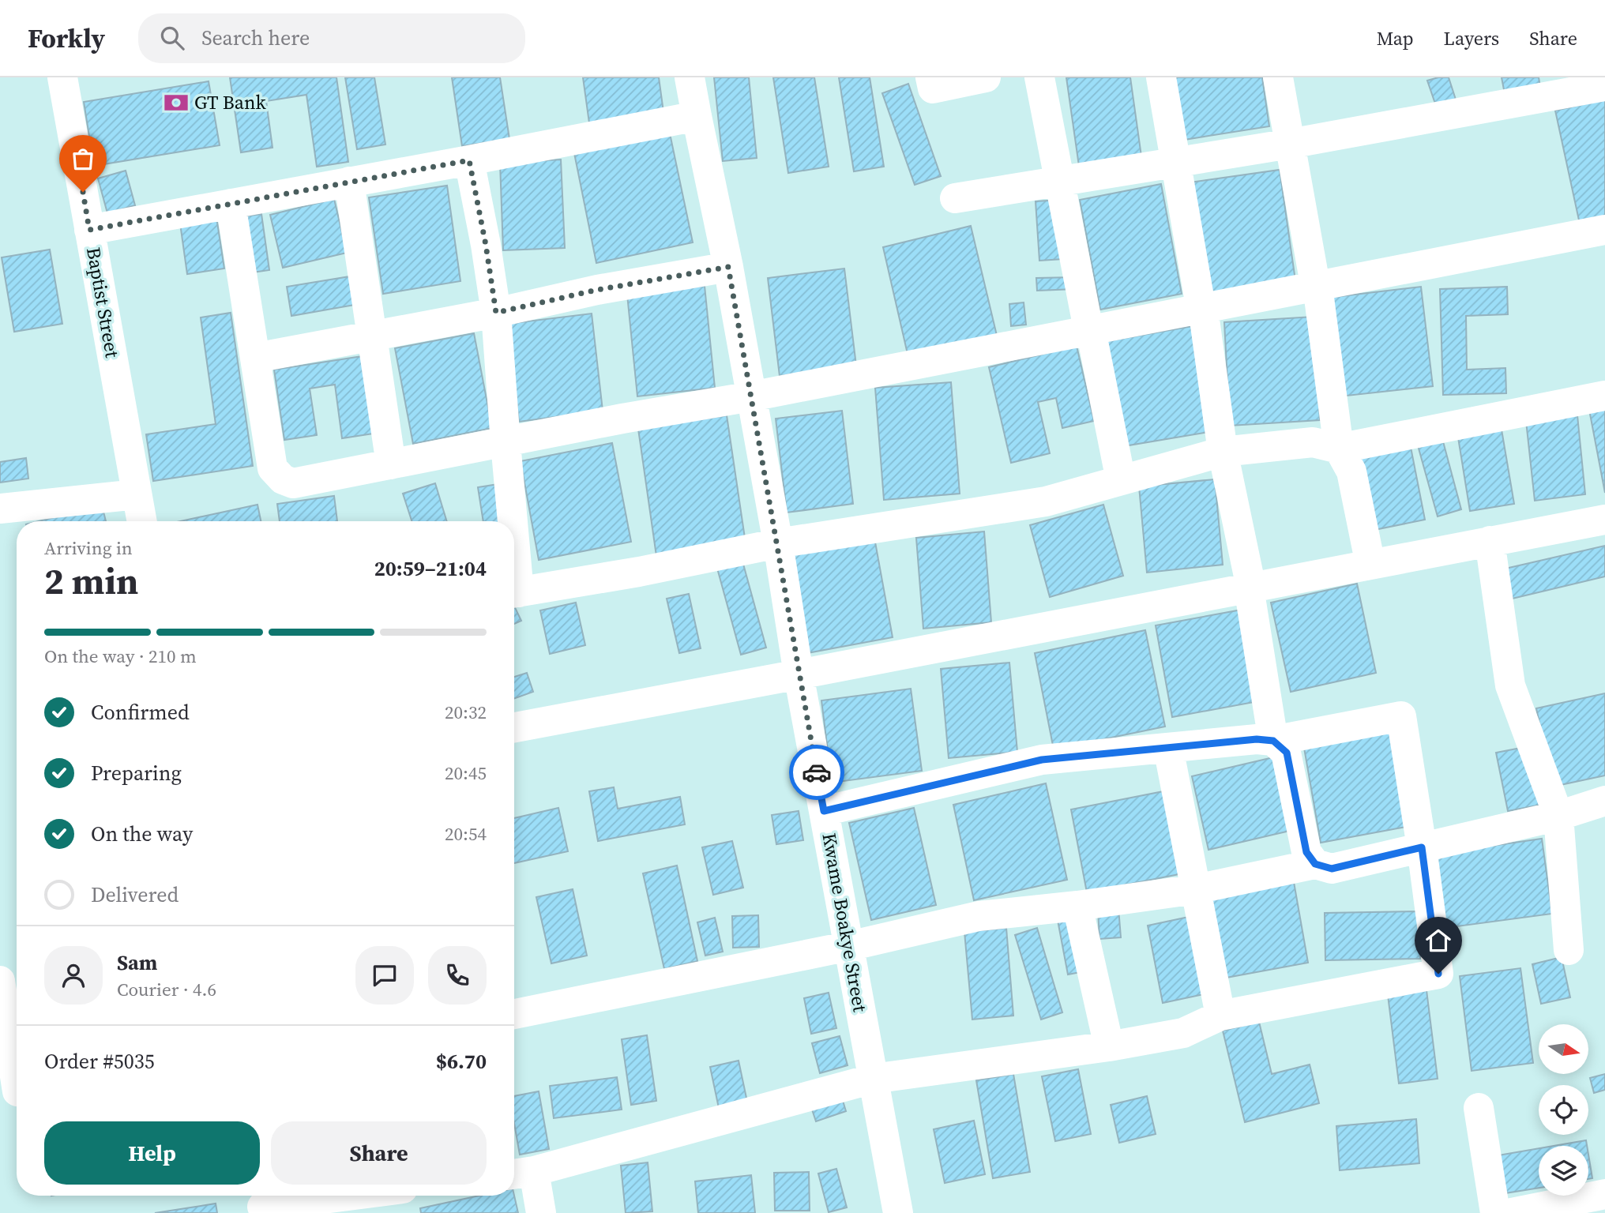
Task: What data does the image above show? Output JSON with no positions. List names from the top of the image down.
{
  "streets": {
    "street": ["Baptist Street", "Kwame Boakye Street"]
  },
  "places": {
    "bank": ["GT Bank"]
  },
  "north": "right",
  "page": {
    "header": "Forkly",
    "search": "Search here",
    "nav": ["Map", "Layers", "Share"],
    "heading": ["2 min", "Arriving in", "20:59–21:04"],
    "panel": [
      "Sam",
      "Courier · 4.6",
      "Order #5035",
      "$6.70"
    ],
    "bar": "On the way · 210 m",
    "list": [
      ["Confirmed", "20:32"],
      ["Preparing", "20:45"],
      ["On the way", "20:54"],
      "Delivered"
    ],
    "buttons": ["Help", "Share"]
  }
}
